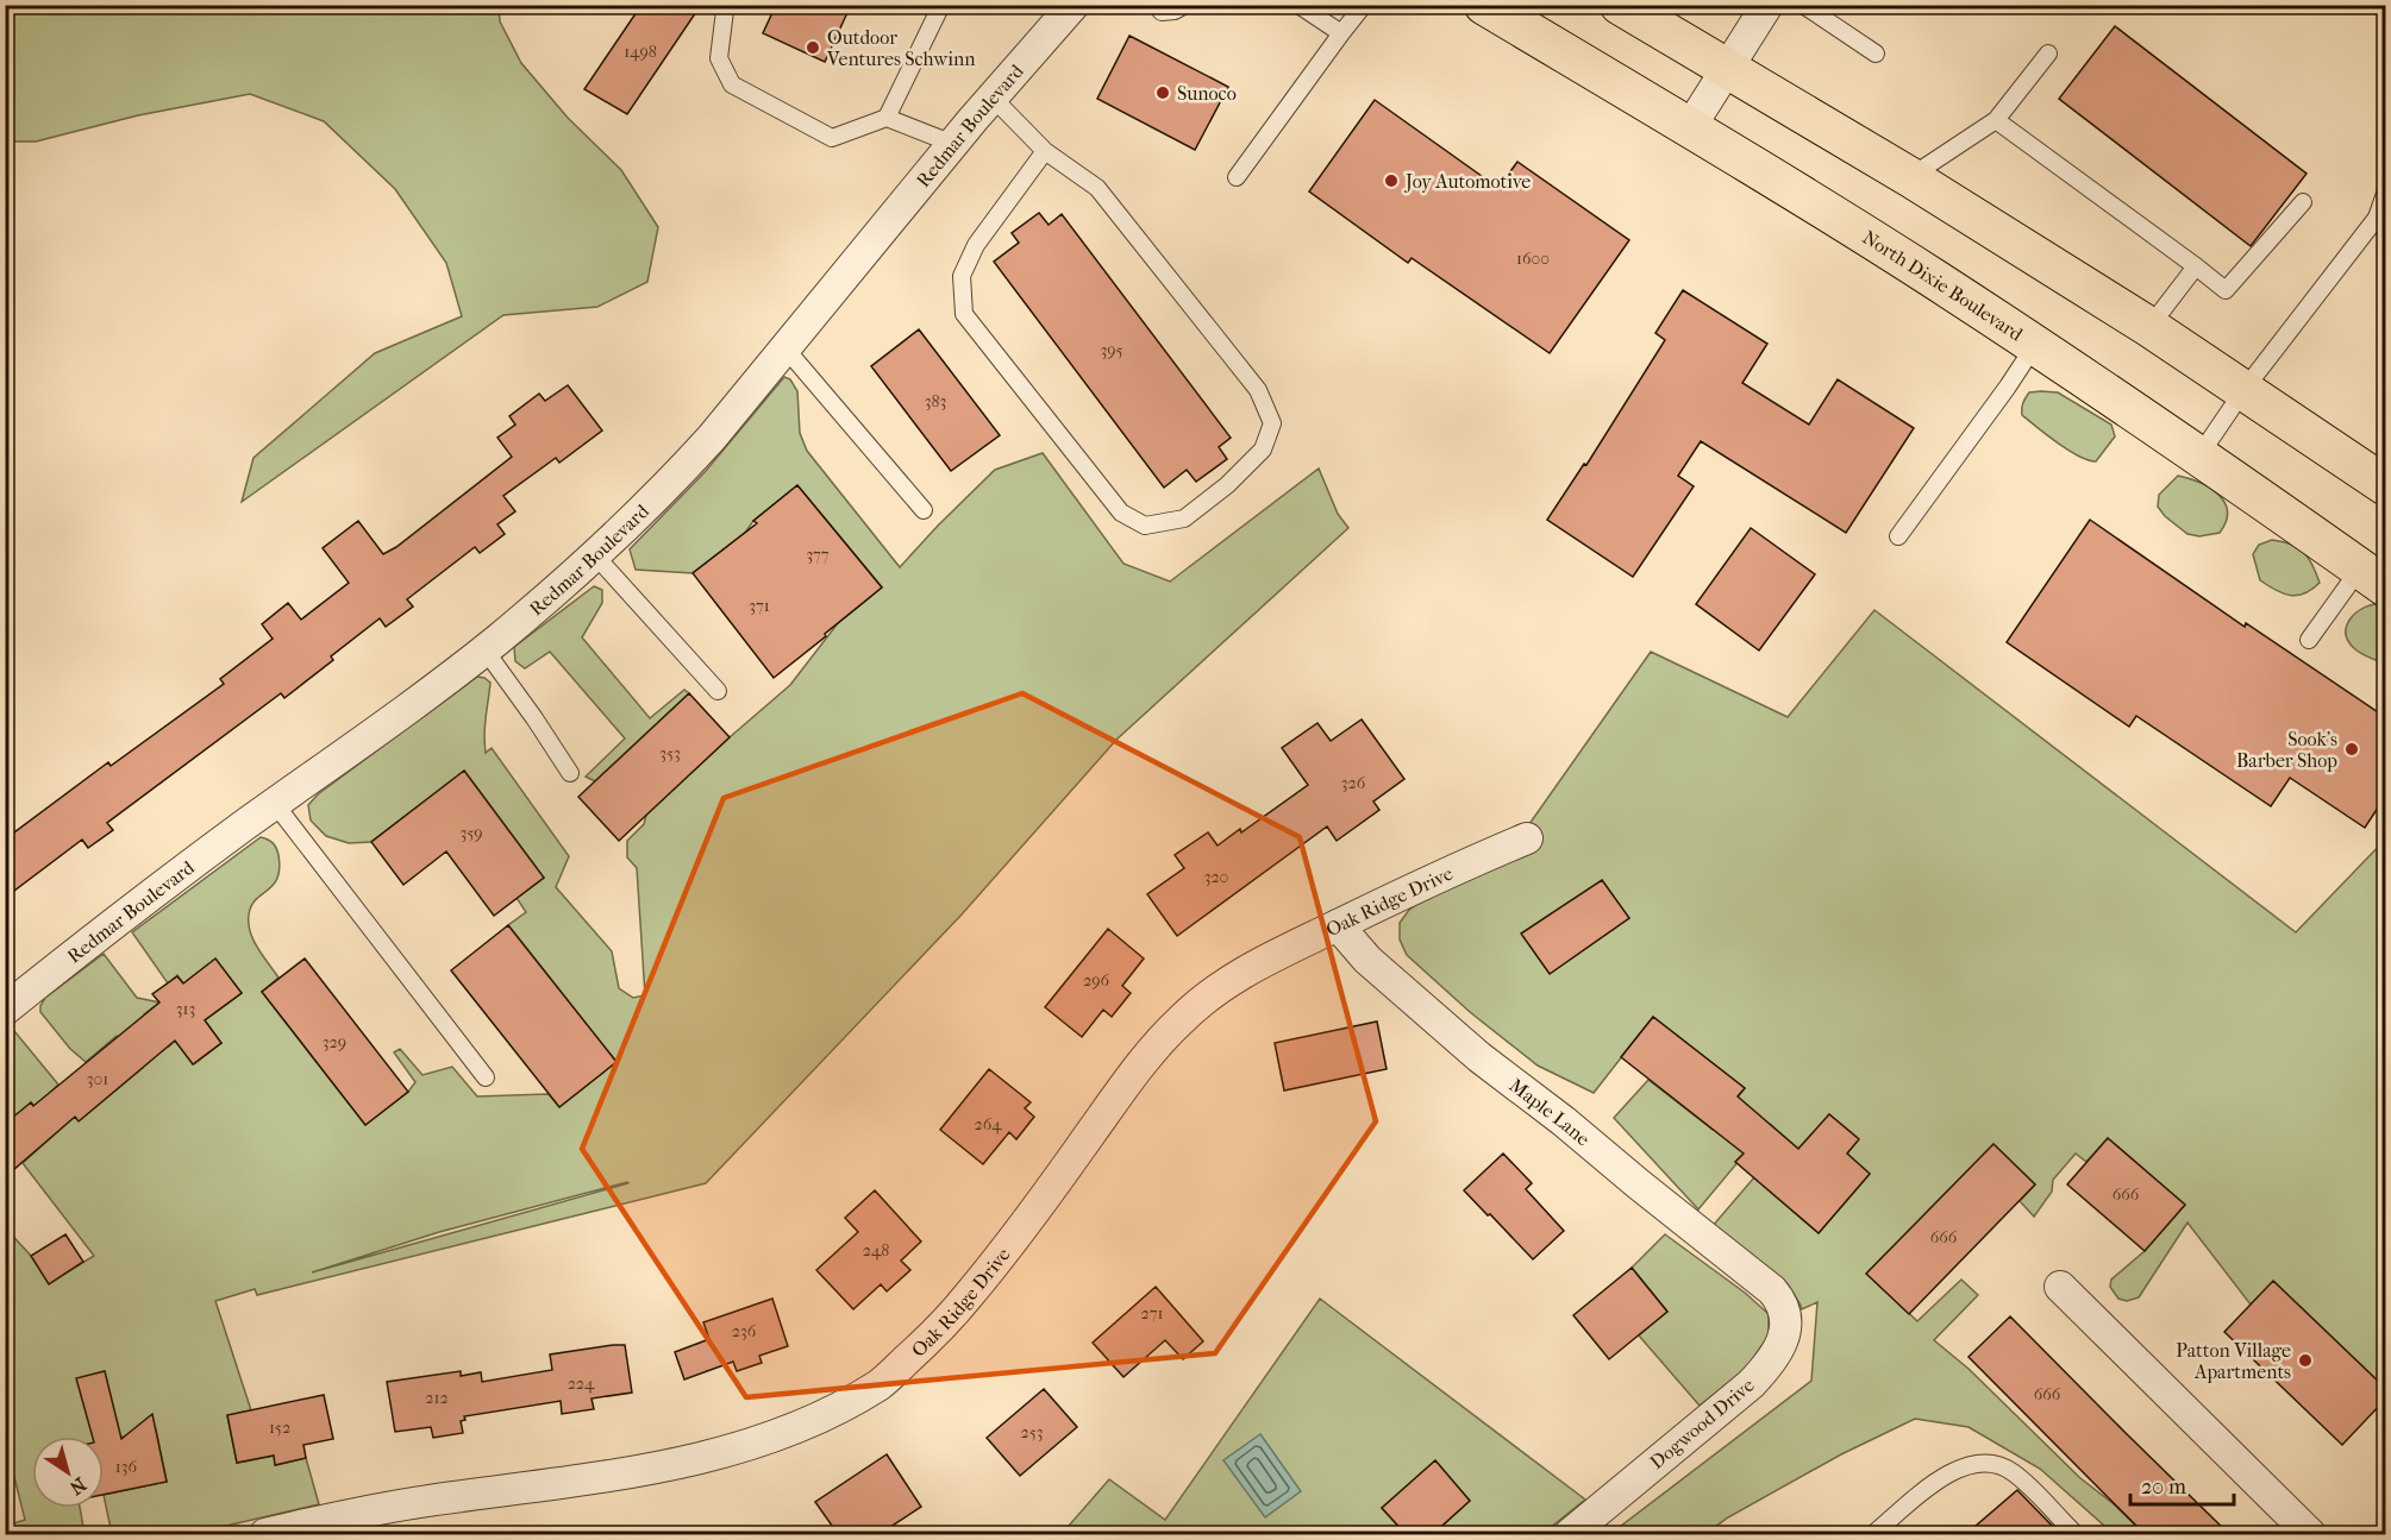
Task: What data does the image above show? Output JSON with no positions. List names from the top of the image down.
{
  "streets": {
    "highway": ["North Dixie Boulevard"],
    "street": [
      "Redmar Boulevard",
      "Oak Ridge Drive",
      "Maple Lane",
      "Dogwood Drive"
    ]
  },
  "crossings": [
    ["Oak Ridge Drive", "Maple Lane"],
    ["Maple Lane", "Dogwood Drive"]
  ],
  "places": [
    "Outdoor Ventures Schwinn",
    "Sunoco",
    "Joy Automotive",
    "Sook's Barber Shop",
    "Patton Village Apartments"
  ],
  "house_numbers": [
    "1498",
    "1600",
    "395",
    "383",
    "377",
    "371",
    "353",
    "326",
    "359",
    "320",
    "296",
    "313",
    "329",
    "301",
    "264",
    "666",
    "666",
    "248",
    "271",
    "236",
    "224",
    "666",
    "212",
    "152",
    "253",
    "136"
  ],
  "scale_bar": "20 m",
  "north": "bottom right"
}
